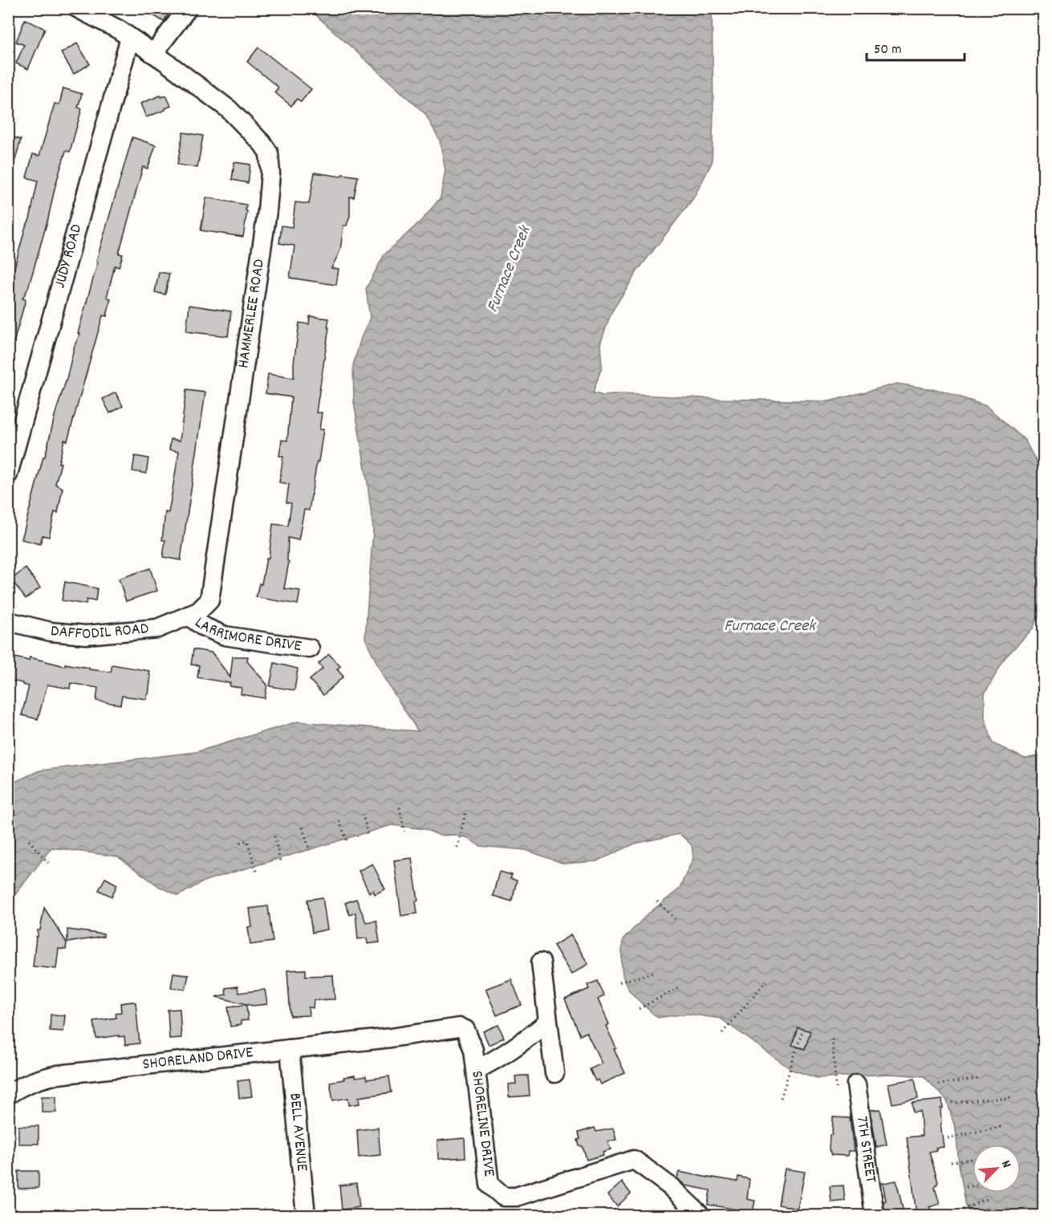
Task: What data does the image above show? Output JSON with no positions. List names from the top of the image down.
{
  "streets": {
    "street": [
      "JUDY ROAD",
      "HAMMERLEE ROAD",
      "DAFFODIL ROAD",
      "LARRIMORE DRIVE",
      "SHORELAND DRIVE",
      "SHORELINE DRIVE",
      "BELL AVENUE",
      "7TH STREET"
    ]
  },
  "crossings": [
    ["JUDY ROAD", "HAMMERLEE ROAD"],
    ["HAMMERLEE ROAD", "DAFFODIL ROAD"],
    ["HAMMERLEE ROAD", "LARRIMORE DRIVE"],
    ["DAFFODIL ROAD", "LARRIMORE DRIVE"],
    ["SHORELAND DRIVE", "SHORELINE DRIVE"],
    ["SHORELAND DRIVE", "BELL AVENUE"]
  ],
  "water": ["Furnace Creek"],
  "scale_bar": "50 m",
  "north": "top right"
}
